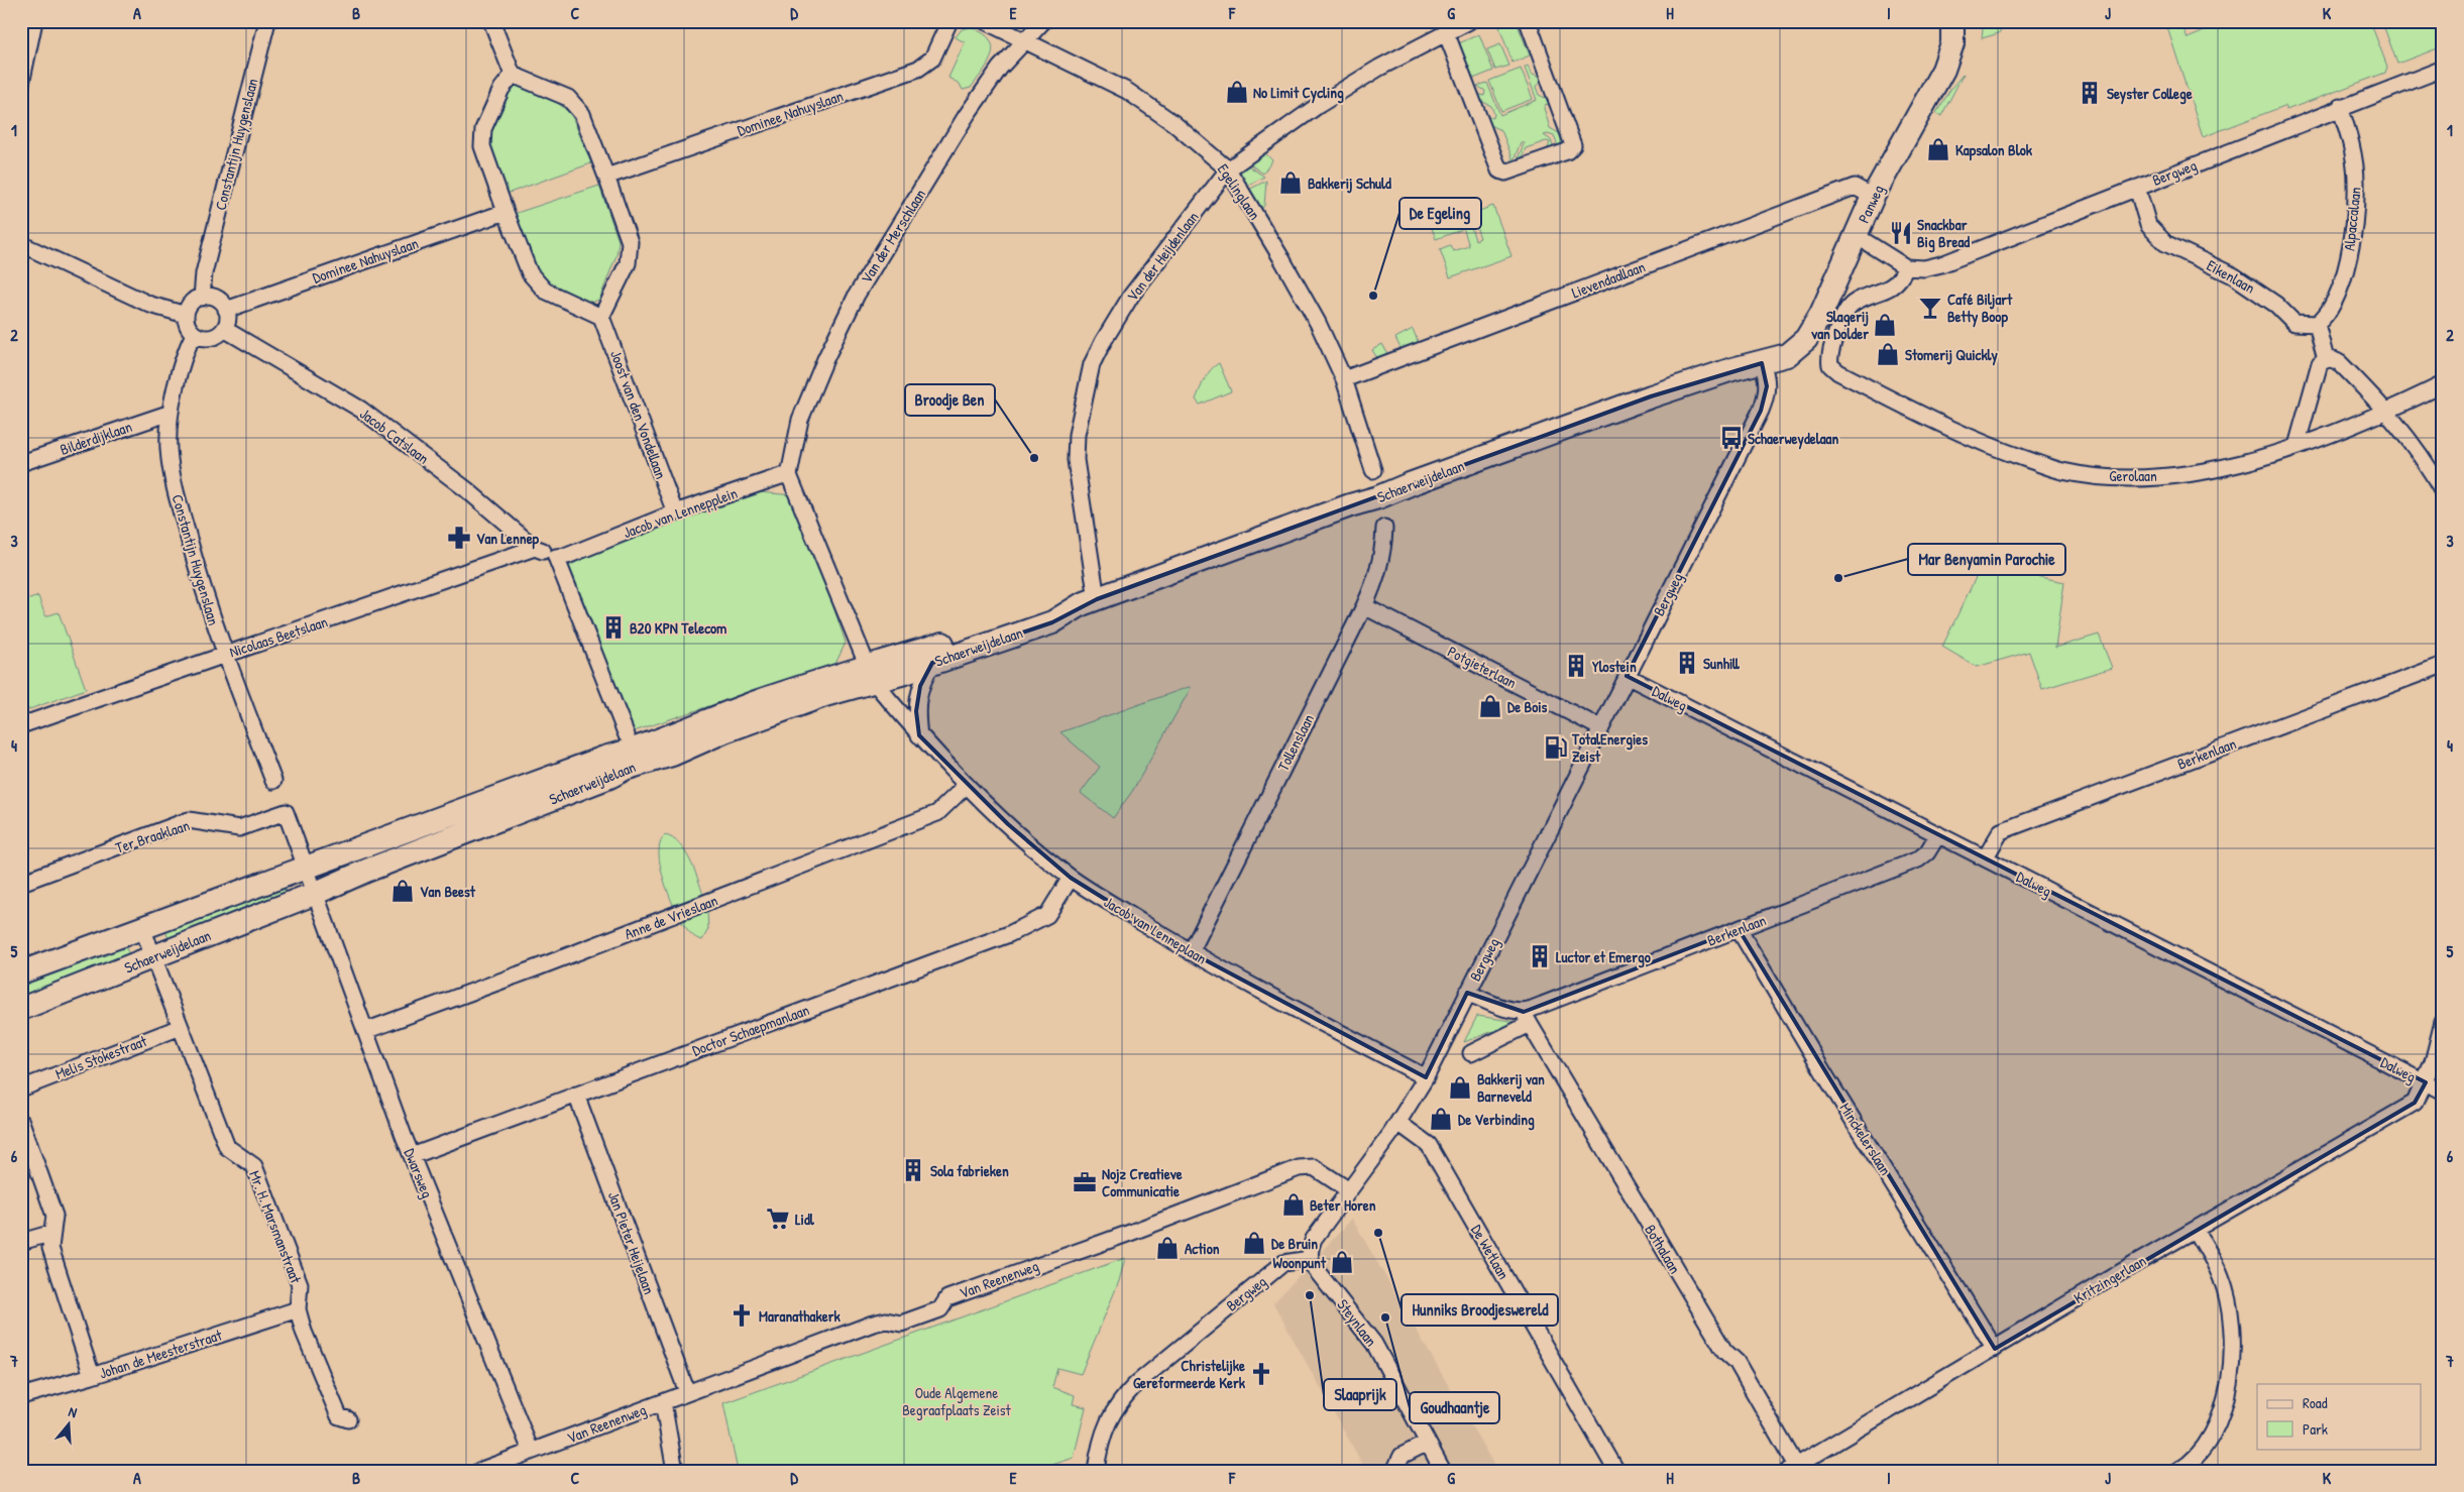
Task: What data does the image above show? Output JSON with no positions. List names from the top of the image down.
{
  "streets": {
    "street": [
      "Dominee Nahuyslaan",
      "Constantijn Huygenslaan",
      "Bergweg",
      "Egelinglaan",
      "Panweg",
      "Alpaccalaan",
      "Van der Merschlaan",
      "Van der Heijdenlaan",
      "Eikenlaan",
      "Lievendaallaan",
      "Joost van den Vondellaan",
      "Jacob Catslaan",
      "Bilderdijklaan",
      "Gerolaan",
      "Schaerweijdelaan",
      "Jacob van Lennepplein",
      "Nicolaas Beetslaan",
      "Potgieterlaan",
      "Dalweg",
      "Tollenslaan",
      "Berkenlaan",
      "Ter Braaklaan",
      "Anne de Vrieslaan",
      "Jacob van Lenneplaan",
      "Doctor Schaepmanlaan",
      "Melis Stokestraat",
      "Minckelerslaan",
      "Dwarsweg",
      "Mr. H. Marsmanstraat",
      "Jan Pieter Heijelaan",
      "Bothalaan",
      "De Wetlaan",
      "Van Reenenweg",
      "Kritzingerlaan",
      "Steynlaan",
      "Johan de Meesterstraat"
    ]
  },
  "crossings": [
    ["Dominee Nahuyslaan", "Constantijn Huygenslaan"],
    ["Dominee Nahuyslaan", "Jacob Catslaan"],
    ["Constantijn Huygenslaan", "Jacob Catslaan"],
    ["Constantijn Huygenslaan", "Bilderdijklaan"],
    ["Constantijn Huygenslaan", "Nicolaas Beetslaan"],
    ["Bergweg", "Panweg"],
    ["Bergweg", "Alpaccalaan"],
    ["Bergweg", "Eikenlaan"],
    ["Bergweg", "Gerolaan"],
    ["Bergweg", "Schaerweijdelaan"],
    ["Bergweg", "Potgieterlaan"],
    ["Bergweg", "Dalweg"],
    ["Bergweg", "Jacob van Lenneplaan"],
    ["Bergweg", "De Wetlaan"],
    ["Bergweg", "Van Reenenweg"],
    ["Bergweg", "Steynlaan"],
    ["Egelinglaan", "Van der Merschlaan"],
    ["Egelinglaan", "Van der Heijdenlaan"],
    ["Egelinglaan", "Lievendaallaan"],
    ["Panweg", "Lievendaallaan"],
    ["Panweg", "Schaerweijdelaan"],
    ["Alpaccalaan", "Eikenlaan"],
    ["Van der Merschlaan", "Jacob van Lennepplein"],
    ["Van der Heijdenlaan", "Schaerweijdelaan"],
    ["Joost van den Vondellaan", "Jacob van Lennepplein"],
    ["Jacob Catslaan", "Jacob van Lennepplein"],
    ["Jacob Catslaan", "Nicolaas Beetslaan"],
    ["Schaerweijdelaan", "Ter Braaklaan"],
    ["Schaerweijdelaan", "Jacob van Lenneplaan"],
    ["Schaerweijdelaan", "Dwarsweg"],
    ["Schaerweijdelaan", "Mr. H. Marsmanstraat"],
    ["Potgieterlaan", "Tollenslaan"],
    ["Dalweg", "Berkenlaan"],
    ["Dalweg", "Kritzingerlaan"],
    ["Tollenslaan", "Jacob van Lenneplaan"],
    ["Berkenlaan", "Minckelerslaan"],
    ["Berkenlaan", "Bothalaan"],
    ["Anne de Vrieslaan", "Jacob van Lenneplaan"],
    ["Anne de Vrieslaan", "Dwarsweg"],
    ["Jacob van Lenneplaan", "Doctor Schaepmanlaan"],
    ["Doctor Schaepmanlaan", "Dwarsweg"],
    ["Doctor Schaepmanlaan", "Jan Pieter Heijelaan"],
    ["Melis Stokestraat", "Mr. H. Marsmanstraat"],
    ["Minckelerslaan", "Kritzingerlaan"],
    ["Dwarsweg", "Van Reenenweg"],
    ["Mr. H. Marsmanstraat", "Johan de Meesterstraat"],
    ["Jan Pieter Heijelaan", "Van Reenenweg"],
    ["Bothalaan", "Kritzingerlaan"]
  ],
  "parks": ["Oude Algemene Begraafplaats Zeist"],
  "places": {
    "shop": [
      "No Limit Cycling",
      "Kapsalon Blok",
      "Bakkerij Schuld",
      "Slagerij van Dolder",
      "Stomerij Quickly",
      "De Bois",
      "Van Beest",
      "Bakkerij van Barneveld",
      "De Verbinding",
      "Beter Horen",
      "De Bruin",
      "Action",
      "Woonpunt"
    ],
    "building": [
      "Seyster College",
      "B20 KPN Telecom",
      "Sunhill",
      "Ylostein",
      "Luctor et Emergo",
      "Sola fabrieken"
    ],
    "restaurant": ["Snackbar Big Bread"],
    "other": [
      "De Egeling",
      "Broodje Ben",
      "Mar Benyamin Parochie",
      "Hunniks Broodjeswereld",
      "Slaaprijk",
      "Goudhaantje"
    ],
    "bar": ["Café Biljart Betty Boop"],
    "bus stop": ["Schaerweydelaan"],
    "pharmacy": ["Van Lennep"],
    "fuel station": ["TotalEnergies Zeist"],
    "office": ["Nojz Creatieve Communicatie"],
    "supermarket": ["Lidl"],
    "church": ["Maranathakerk", "Christelijke Gereformeerde Kerk"]
  },
  "legend": ["Road", "Park"],
  "north": "top",
  "grid": {
    "columns": [
      "A",
      "B",
      "C",
      "D",
      "E",
      "F",
      "G",
      "H",
      "I",
      "J",
      "K"
    ],
    "rows": [
      "1",
      "2",
      "3",
      "4",
      "5",
      "6",
      "7"
    ]
  }
}
